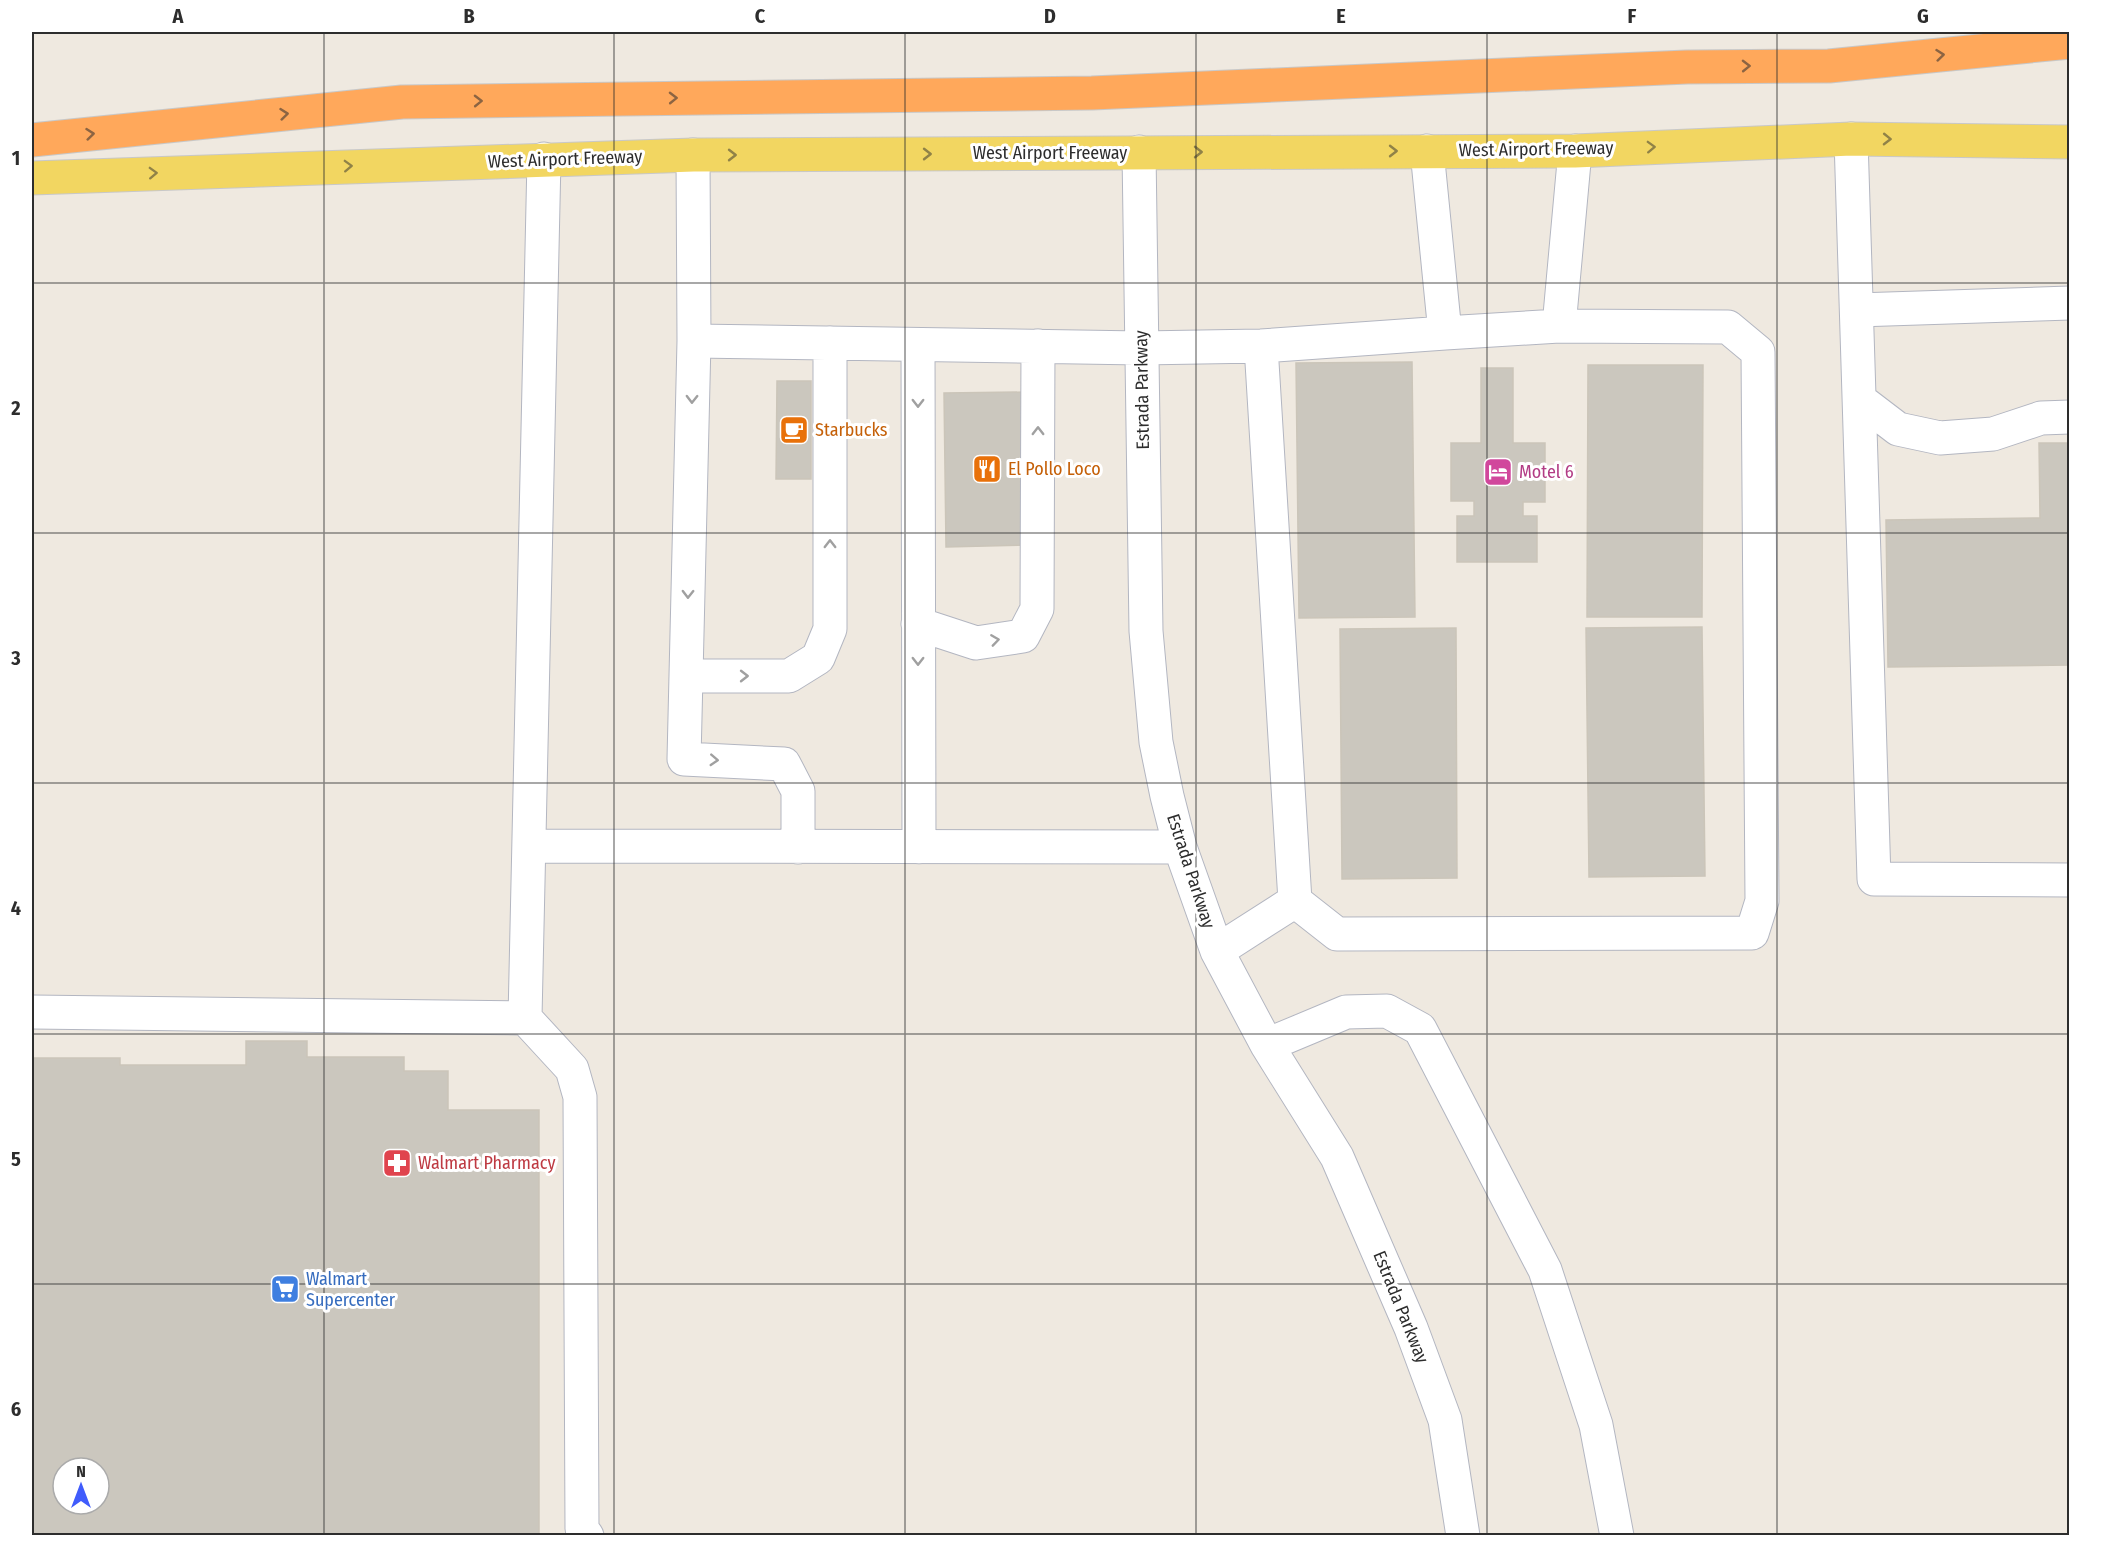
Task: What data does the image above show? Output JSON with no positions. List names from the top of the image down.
{
  "streets": {
    "main road": ["West Airport Freeway"],
    "street": ["Estrada Parkway"]
  },
  "crossings": [
    ["West Airport Freeway", "Estrada Parkway"]
  ],
  "one_way": ["West Airport Freeway"],
  "places": {
    "cafe": ["Starbucks"],
    "restaurant": ["El Pollo Loco"],
    "hotel": ["Motel 6"],
    "pharmacy": ["Walmart Pharmacy"],
    "supermarket": ["Walmart Supercenter"]
  },
  "north": "top",
  "grid": {
    "columns": [
      "A",
      "B",
      "C",
      "D",
      "E",
      "F",
      "G"
    ],
    "rows": [
      "1",
      "2",
      "3",
      "4",
      "5",
      "6"
    ]
  }
}
